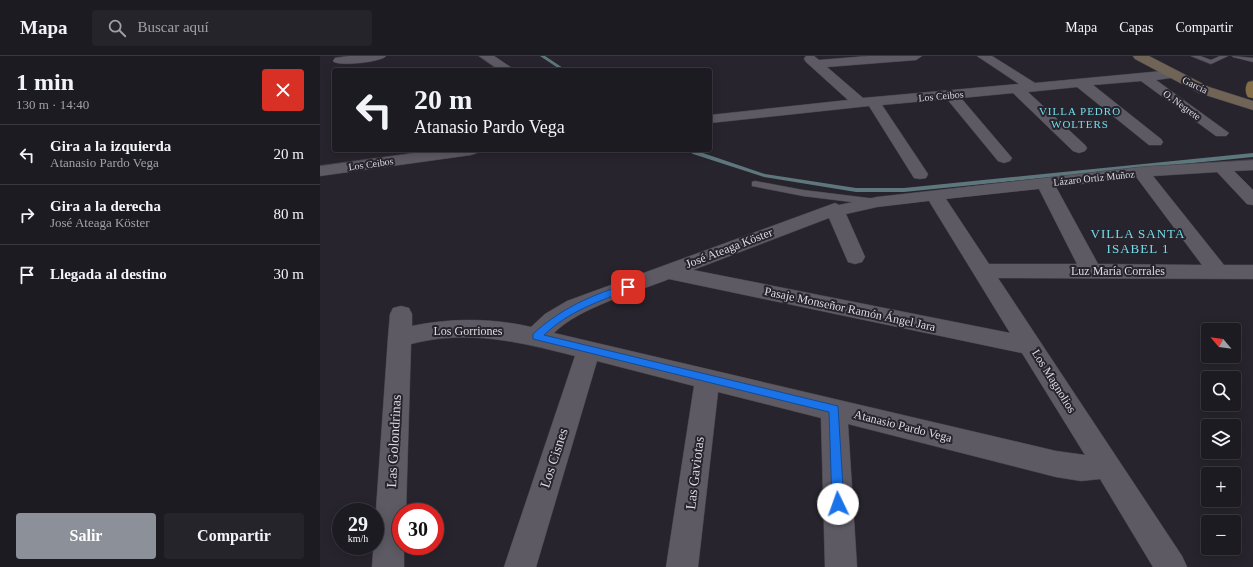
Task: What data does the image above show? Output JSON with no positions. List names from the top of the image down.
{
  "streets": {
    "street": [
      "García",
      "Los Ceibos",
      "O. Negrete",
      "Lázaro Ortiz Muñoz",
      "José Ateaga Köster",
      "Luz María Corrales",
      "Pasaje Monseñor Ramón Ángel Jara",
      "Los Gorriones",
      "Los Magnolios",
      "Atanasio Pardo Vega",
      "Las Golondrinas",
      "Los Cisnes",
      "Las Gaviotas"
    ]
  },
  "crossings": [
    ["García", "Los Ceibos"],
    ["Los Ceibos", "O. Negrete"],
    ["Lázaro Ortiz Muñoz", "José Ateaga Köster"],
    ["Lázaro Ortiz Muñoz", "Los Magnolios"],
    ["José Ateaga Köster", "Pasaje Monseñor Ramón Ángel Jara"],
    ["José Ateaga Köster", "Los Gorriones"],
    ["José Ateaga Köster", "Los Magnolios"],
    ["José Ateaga Köster", "Atanasio Pardo Vega"],
    ["Luz María Corrales", "Los Magnolios"],
    ["Pasaje Monseñor Ramón Ángel Jara", "Los Magnolios"],
    ["Los Gorriones", "Atanasio Pardo Vega"],
    ["Los Gorriones", "Las Golondrinas"],
    ["Los Magnolios", "Atanasio Pardo Vega"],
    ["Atanasio Pardo Vega", "Los Cisnes"],
    ["Atanasio Pardo Vega", "Las Gaviotas"]
  ],
  "districts": ["VILLA PEDRO WOLTERS", "VILLA SANTA ISABEL 1"],
  "north": "top left",
  "page": {
    "header": "Mapa",
    "search": "Buscar aquí",
    "nav": ["Mapa", "Capas", "Compartir"],
    "heading": ["1 min", "130 m · 14:40"],
    "turn": ["20 m", "Atanasio Pardo Vega"],
    "list": [
      {
        "name": "Gira a la izquierda",
        "note": "Atanasio Pardo Vega",
        "value": "20 m"
      },
      {
        "name": "Gira a la derecha",
        "note": "José Ateaga Köster",
        "value": "80 m"
      },
      {
        "name": "Llegada al destino",
        "value": "30 m"
      }
    ],
    "map_buttons": ["+", "−"],
    "speed": "29 km/h",
    "limit": "30",
    "buttons": ["Salir", "Compartir"]
  }
}
